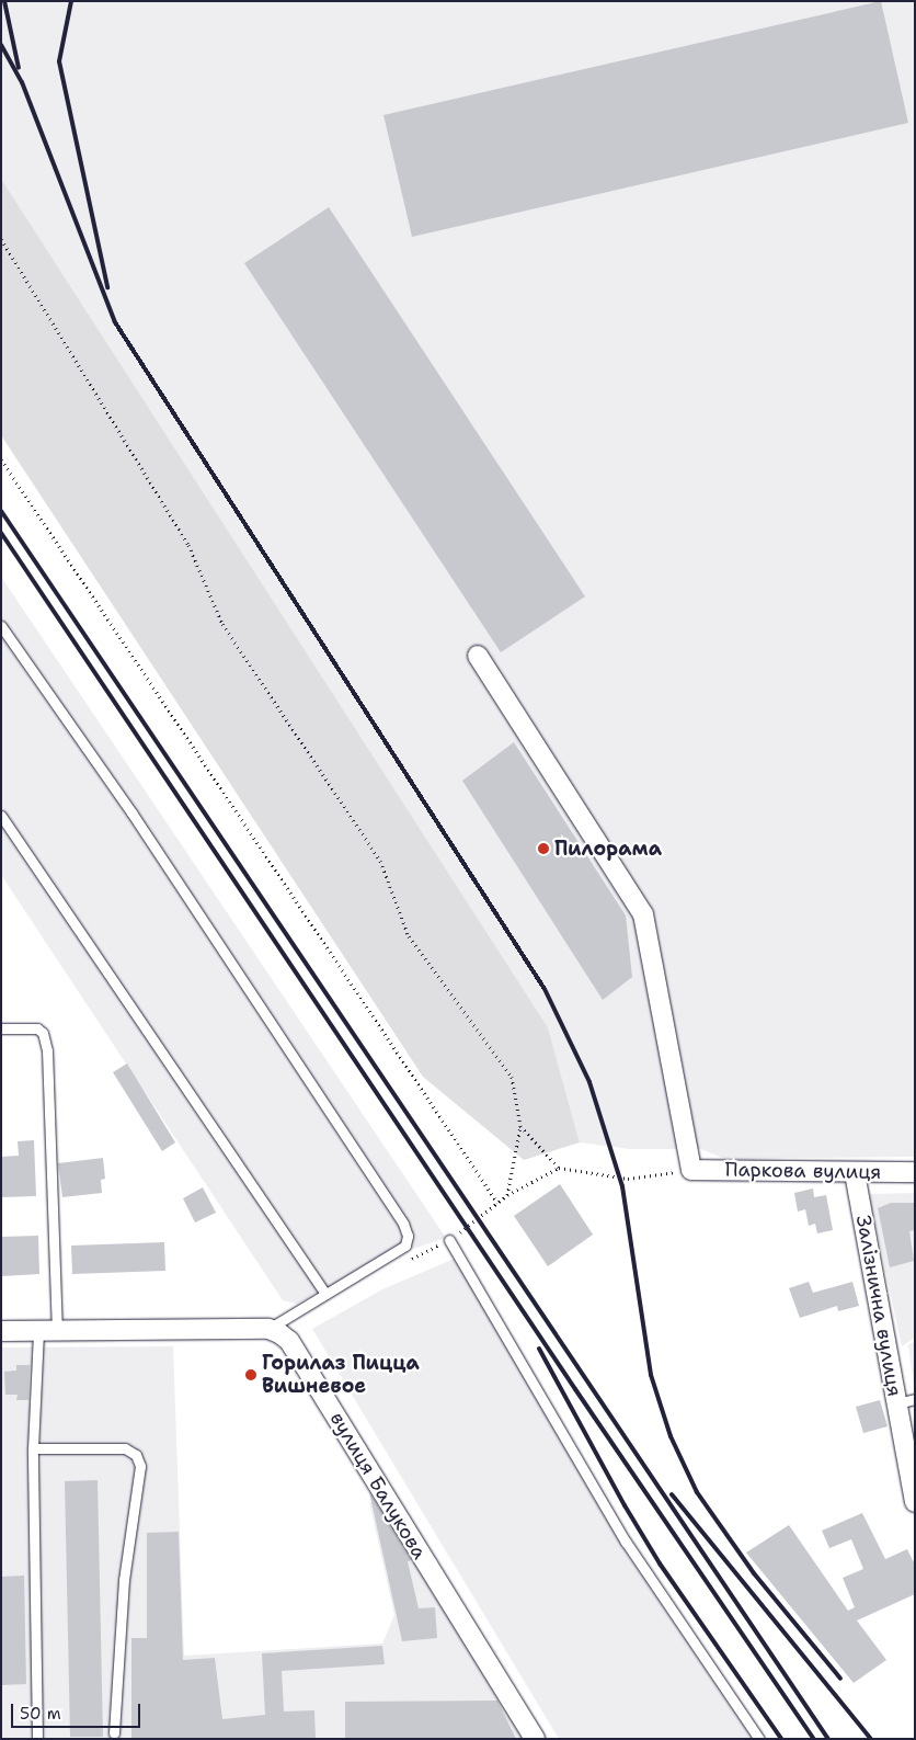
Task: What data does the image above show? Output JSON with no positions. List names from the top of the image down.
{
  "streets": {
    "street": ["Паркова вулиця", "Залізнична вулиця", "вулиця Балукова"]
  },
  "crossings": [
    ["Паркова вулиця", "Залізнична вулиця"]
  ],
  "places": ["Пилорама", "Горилаз Пицца Вишневое"],
  "scale_bar": "50 m"
}
